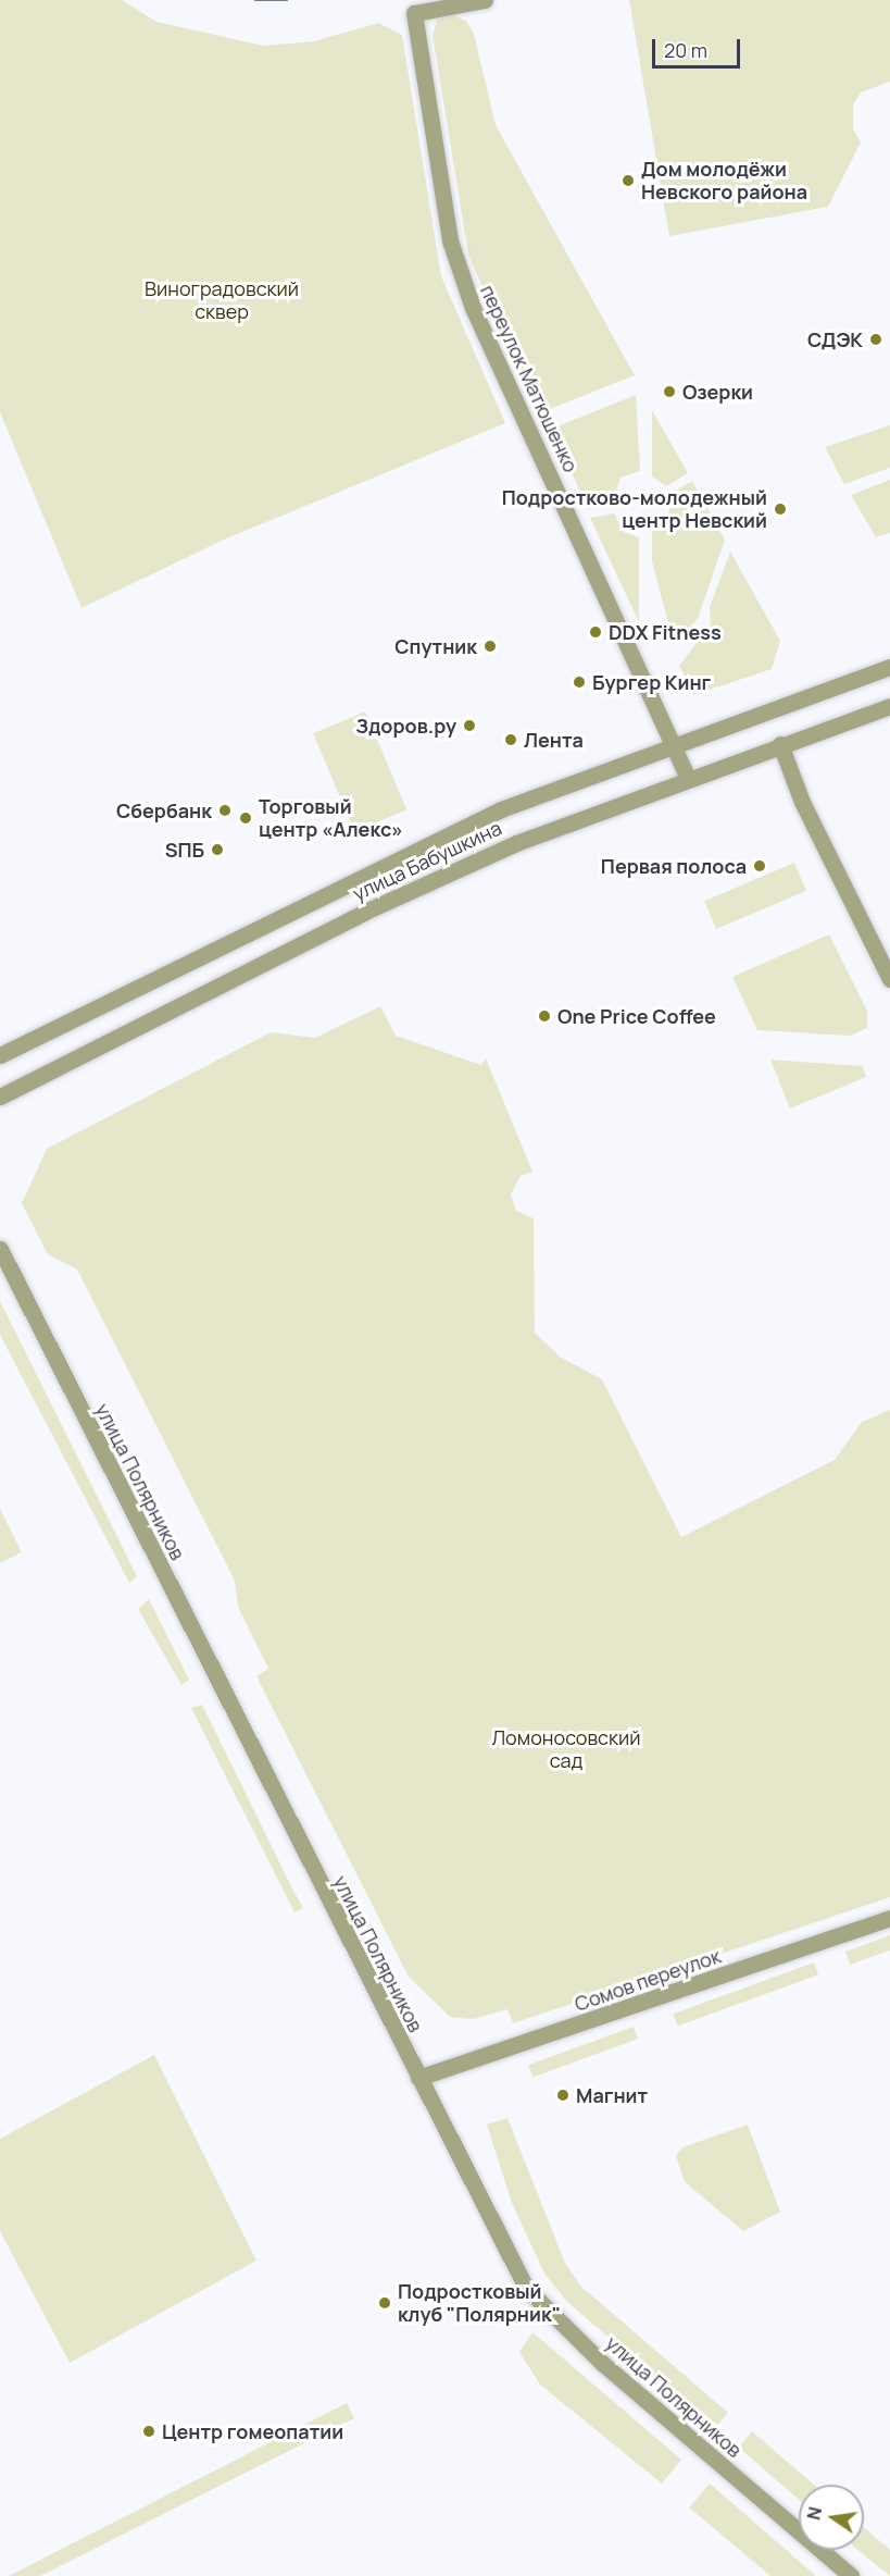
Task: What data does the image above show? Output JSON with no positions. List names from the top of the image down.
{
  "streets": {
    "street": [
      "переулок Матюшенко",
      "улица Бабушкина",
      "улица Полярников",
      "Сомов переулок"
    ]
  },
  "crossings": [
    ["переулок Матюшенко", "улица Бабушкина"],
    ["улица Полярников", "Сомов переулок"]
  ],
  "parks": ["Виноградовский сквер", "Ломоносовский сад"],
  "places": [
    "Дом молодёжи Невского района",
    "СДЭК",
    "Озерки",
    "Подростково-молодежный центр Невский",
    "DDX Fitness",
    "Спутник",
    "Бургер Кинг",
    "Здоров.ру",
    "Лента",
    "Сбербанк",
    "Торговый центр «Алекс»",
    "SПБ",
    "Первая полоса",
    "One Price Coffee",
    "Магнит",
    "Подростковый клуб \"Полярник\"",
    "Центр гомеопатии"
  ],
  "scale_bar": "20 m",
  "north": "left"
}
